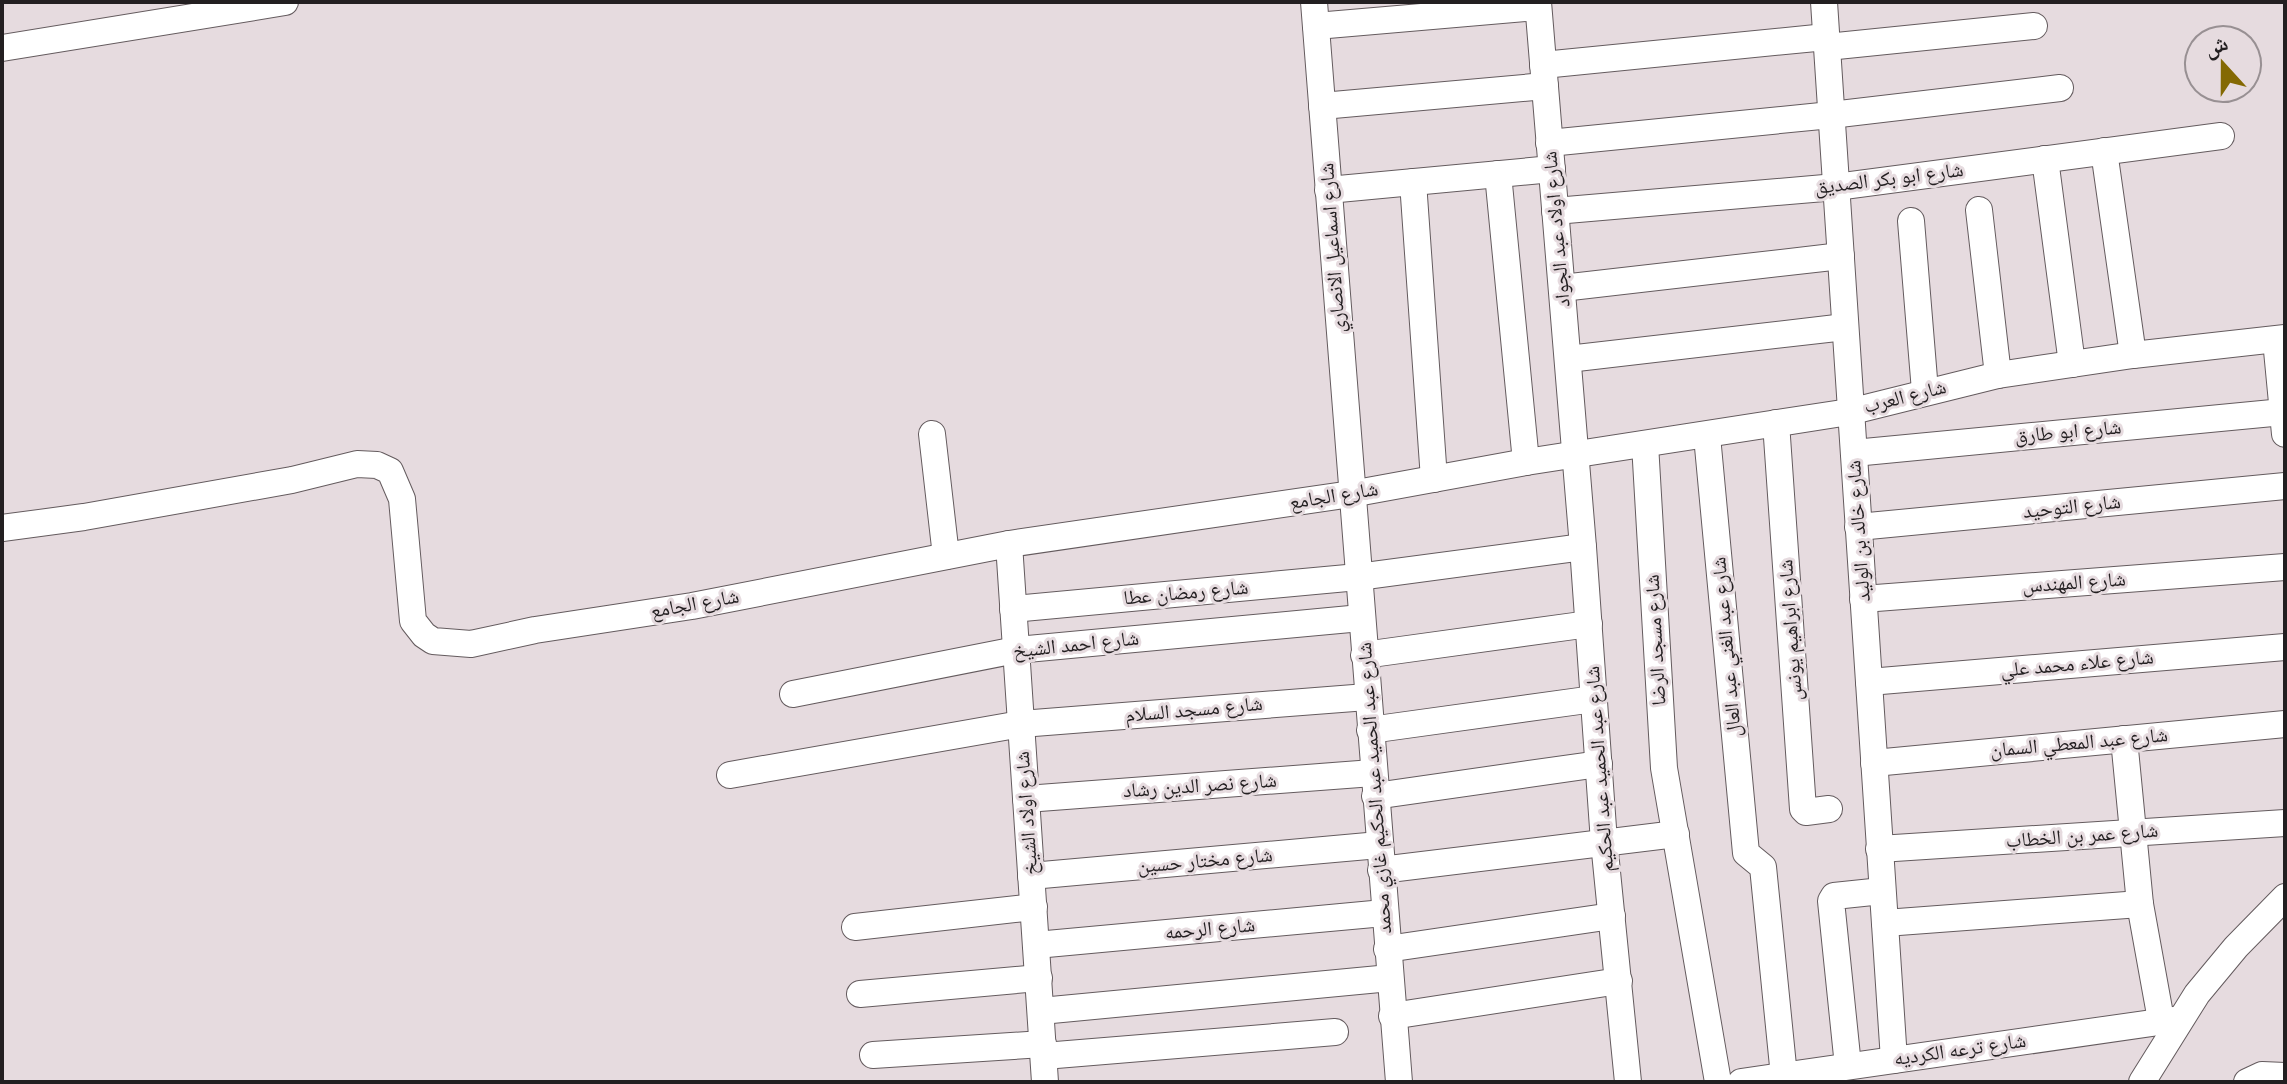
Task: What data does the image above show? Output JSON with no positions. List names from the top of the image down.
{
  "streets": {
    "street": [
      "شارع ابو بكر الصديق",
      "شارع اولاد عبد الجواد",
      "شارع اسماعيل الانصاري",
      "شارع العرب",
      "شارع ابو طارق",
      "شارع الجامع",
      "شارع التوحيد",
      "شارع خالد بن الوليد",
      "شارع المهندس",
      "شارع رمضان عطا",
      "شارع ابراهيم يونس",
      "شارع مسجد الرضا",
      "شارع احمد الشيخ",
      "شارع عبد الغني عبد العال",
      "شارع علاء محمد علي",
      "شارع مسجد السلام",
      "شارع عبد المعطي السمان",
      "شارع عبد الحميد عبد الحكيم",
      "شارع نصر الدين رشاد",
      "شارع عبد الحميد عبد الحكيم غازي محمد",
      "شارع اولاد الشيخ",
      "شارع عمر بن الخطاب",
      "شارع مختار حسين",
      "شارع الرحمه",
      "شارع ترعه الكرديه"
    ]
  },
  "crossings": [
    ["شارع ابو بكر الصديق", "شارع اولاد عبد الجواد"],
    ["شارع ابو بكر الصديق", "شارع خالد بن الوليد"],
    ["شارع اولاد عبد الجواد", "شارع العرب"],
    ["شارع اولاد عبد الجواد", "شارع عبد الحميد عبد الحكيم"],
    ["شارع اسماعيل الانصاري", "شارع الجامع"],
    ["شارع اسماعيل الانصاري", "شارع عبد الحميد عبد الحكيم غازي محمد"],
    ["شارع العرب", "شارع الجامع"],
    ["شارع العرب", "شارع خالد بن الوليد"],
    ["شارع العرب", "شارع ابراهيم يونس"],
    ["شارع العرب", "شارع مسجد الرضا"],
    ["شارع العرب", "شارع عبد الغني عبد العال"],
    ["شارع العرب", "شارع عبد الحميد عبد الحكيم"],
    ["شارع ابو طارق", "شارع خالد بن الوليد"],
    ["شارع الجامع", "شارع عبد الحميد عبد الحكيم غازي محمد"],
    ["شارع الجامع", "شارع اولاد الشيخ"],
    ["شارع التوحيد", "شارع خالد بن الوليد"],
    ["شارع خالد بن الوليد", "شارع المهندس"],
    ["شارع خالد بن الوليد", "شارع علاء محمد علي"],
    ["شارع خالد بن الوليد", "شارع عبد المعطي السمان"],
    ["شارع خالد بن الوليد", "شارع عمر بن الخطاب"],
    ["شارع خالد بن الوليد", "شارع ترعه الكرديه"],
    ["شارع رمضان عطا", "شارع عبد الحميد عبد الحكيم"],
    ["شارع رمضان عطا", "شارع عبد الحميد عبد الحكيم غازي محمد"],
    ["شارع رمضان عطا", "شارع اولاد الشيخ"],
    ["شارع مسجد الرضا", "شارع مختار حسين"],
    ["شارع احمد الشيخ", "شارع عبد الحميد عبد الحكيم غازي محمد"],
    ["شارع احمد الشيخ", "شارع اولاد الشيخ"],
    ["شارع عبد الغني عبد العال", "شارع ترعه الكرديه"],
    ["شارع مسجد السلام", "شارع عبد الحميد عبد الحكيم غازي محمد"],
    ["شارع مسجد السلام", "شارع اولاد الشيخ"],
    ["شارع عبد الحميد عبد الحكيم", "شارع نصر الدين رشاد"],
    ["شارع عبد الحميد عبد الحكيم", "شارع مختار حسين"],
    ["شارع نصر الدين رشاد", "شارع عبد الحميد عبد الحكيم غازي محمد"],
    ["شارع نصر الدين رشاد", "شارع اولاد الشيخ"],
    ["شارع عبد الحميد عبد الحكيم غازي محمد", "شارع مختار حسين"],
    ["شارع عبد الحميد عبد الحكيم غازي محمد", "شارع الرحمه"],
    ["شارع اولاد الشيخ", "شارع مختار حسين"],
    ["شارع اولاد الشيخ", "شارع الرحمه"]
  ],
  "north": "top"
}
